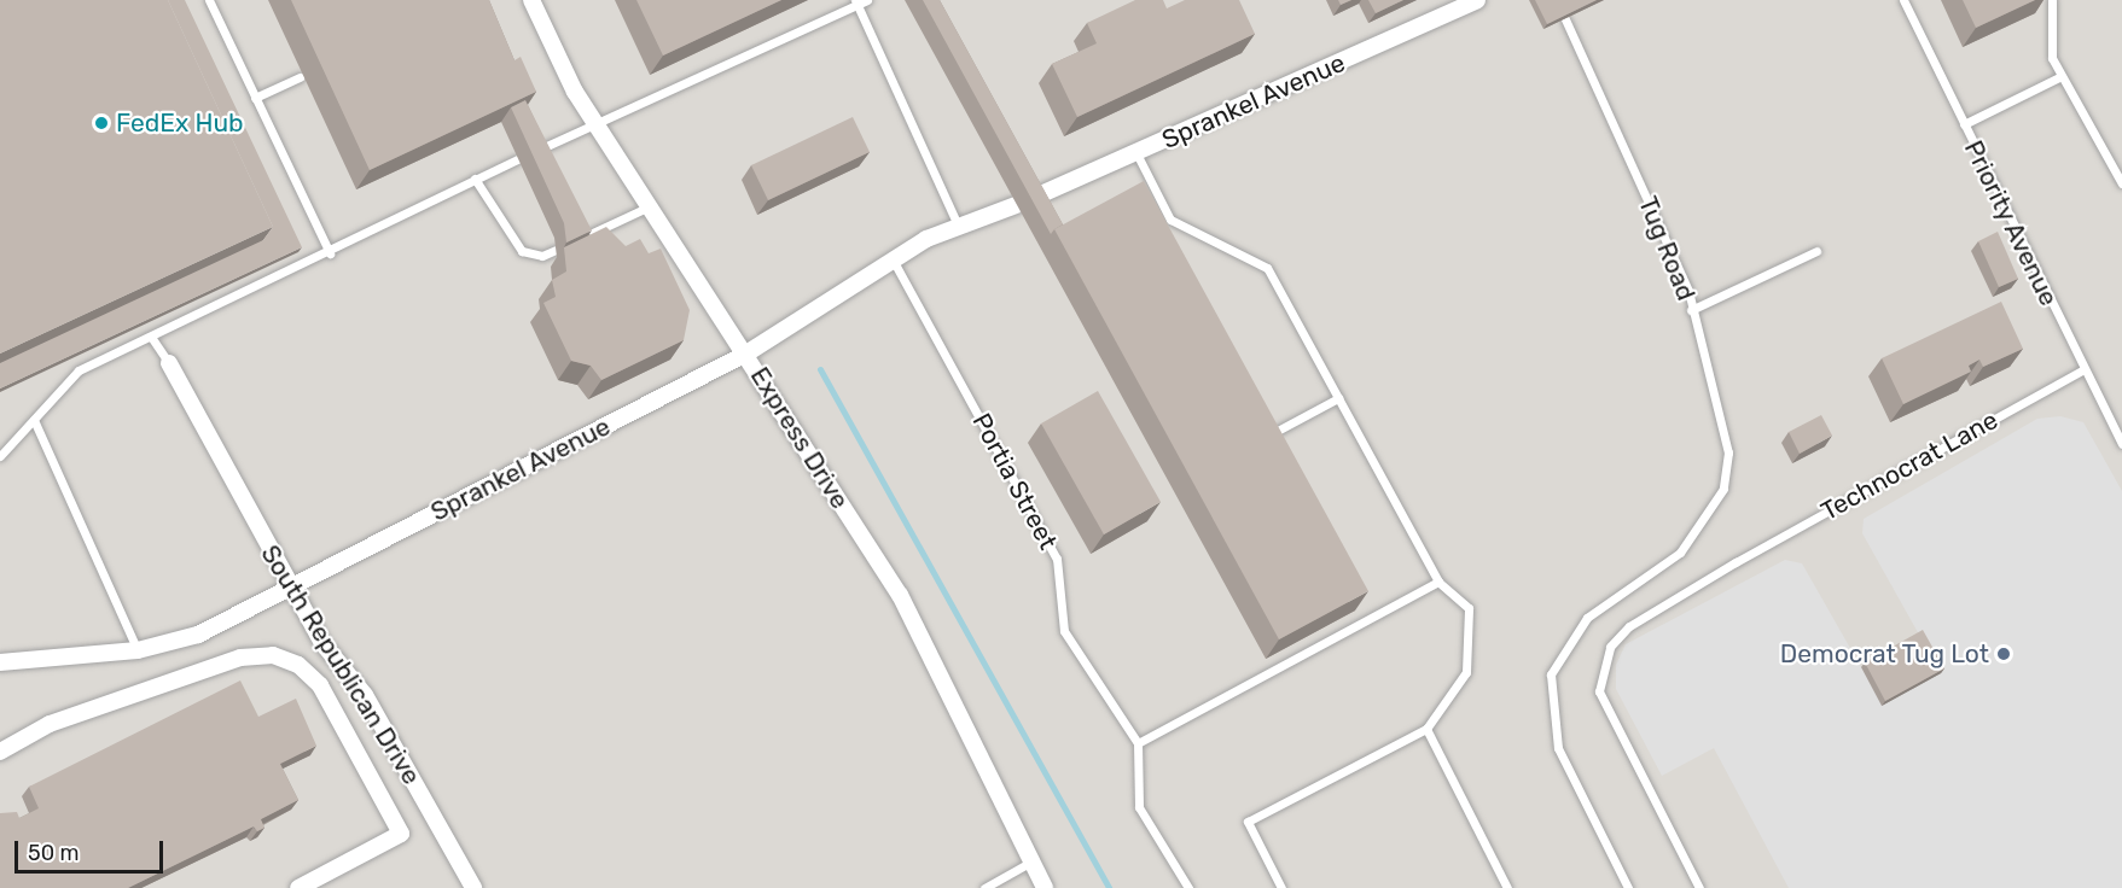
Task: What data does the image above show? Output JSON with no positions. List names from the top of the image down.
{
  "streets": {
    "street": ["Sprankel Avenue", "Express Drive", "South Republican Drive"],
    "lane": [
      "Priority Avenue",
      "Tug Road",
      "Technocrat Lane",
      "Portia Street"
    ]
  },
  "crossings": [
    ["Sprankel Avenue", "Express Drive"],
    ["Sprankel Avenue", "Portia Street"],
    ["Sprankel Avenue", "South Republican Drive"],
    ["Priority Avenue", "Technocrat Lane"]
  ],
  "places": ["FedEx Hub", "Democrat Tug Lot"],
  "scale_bar": "50 m"
}
